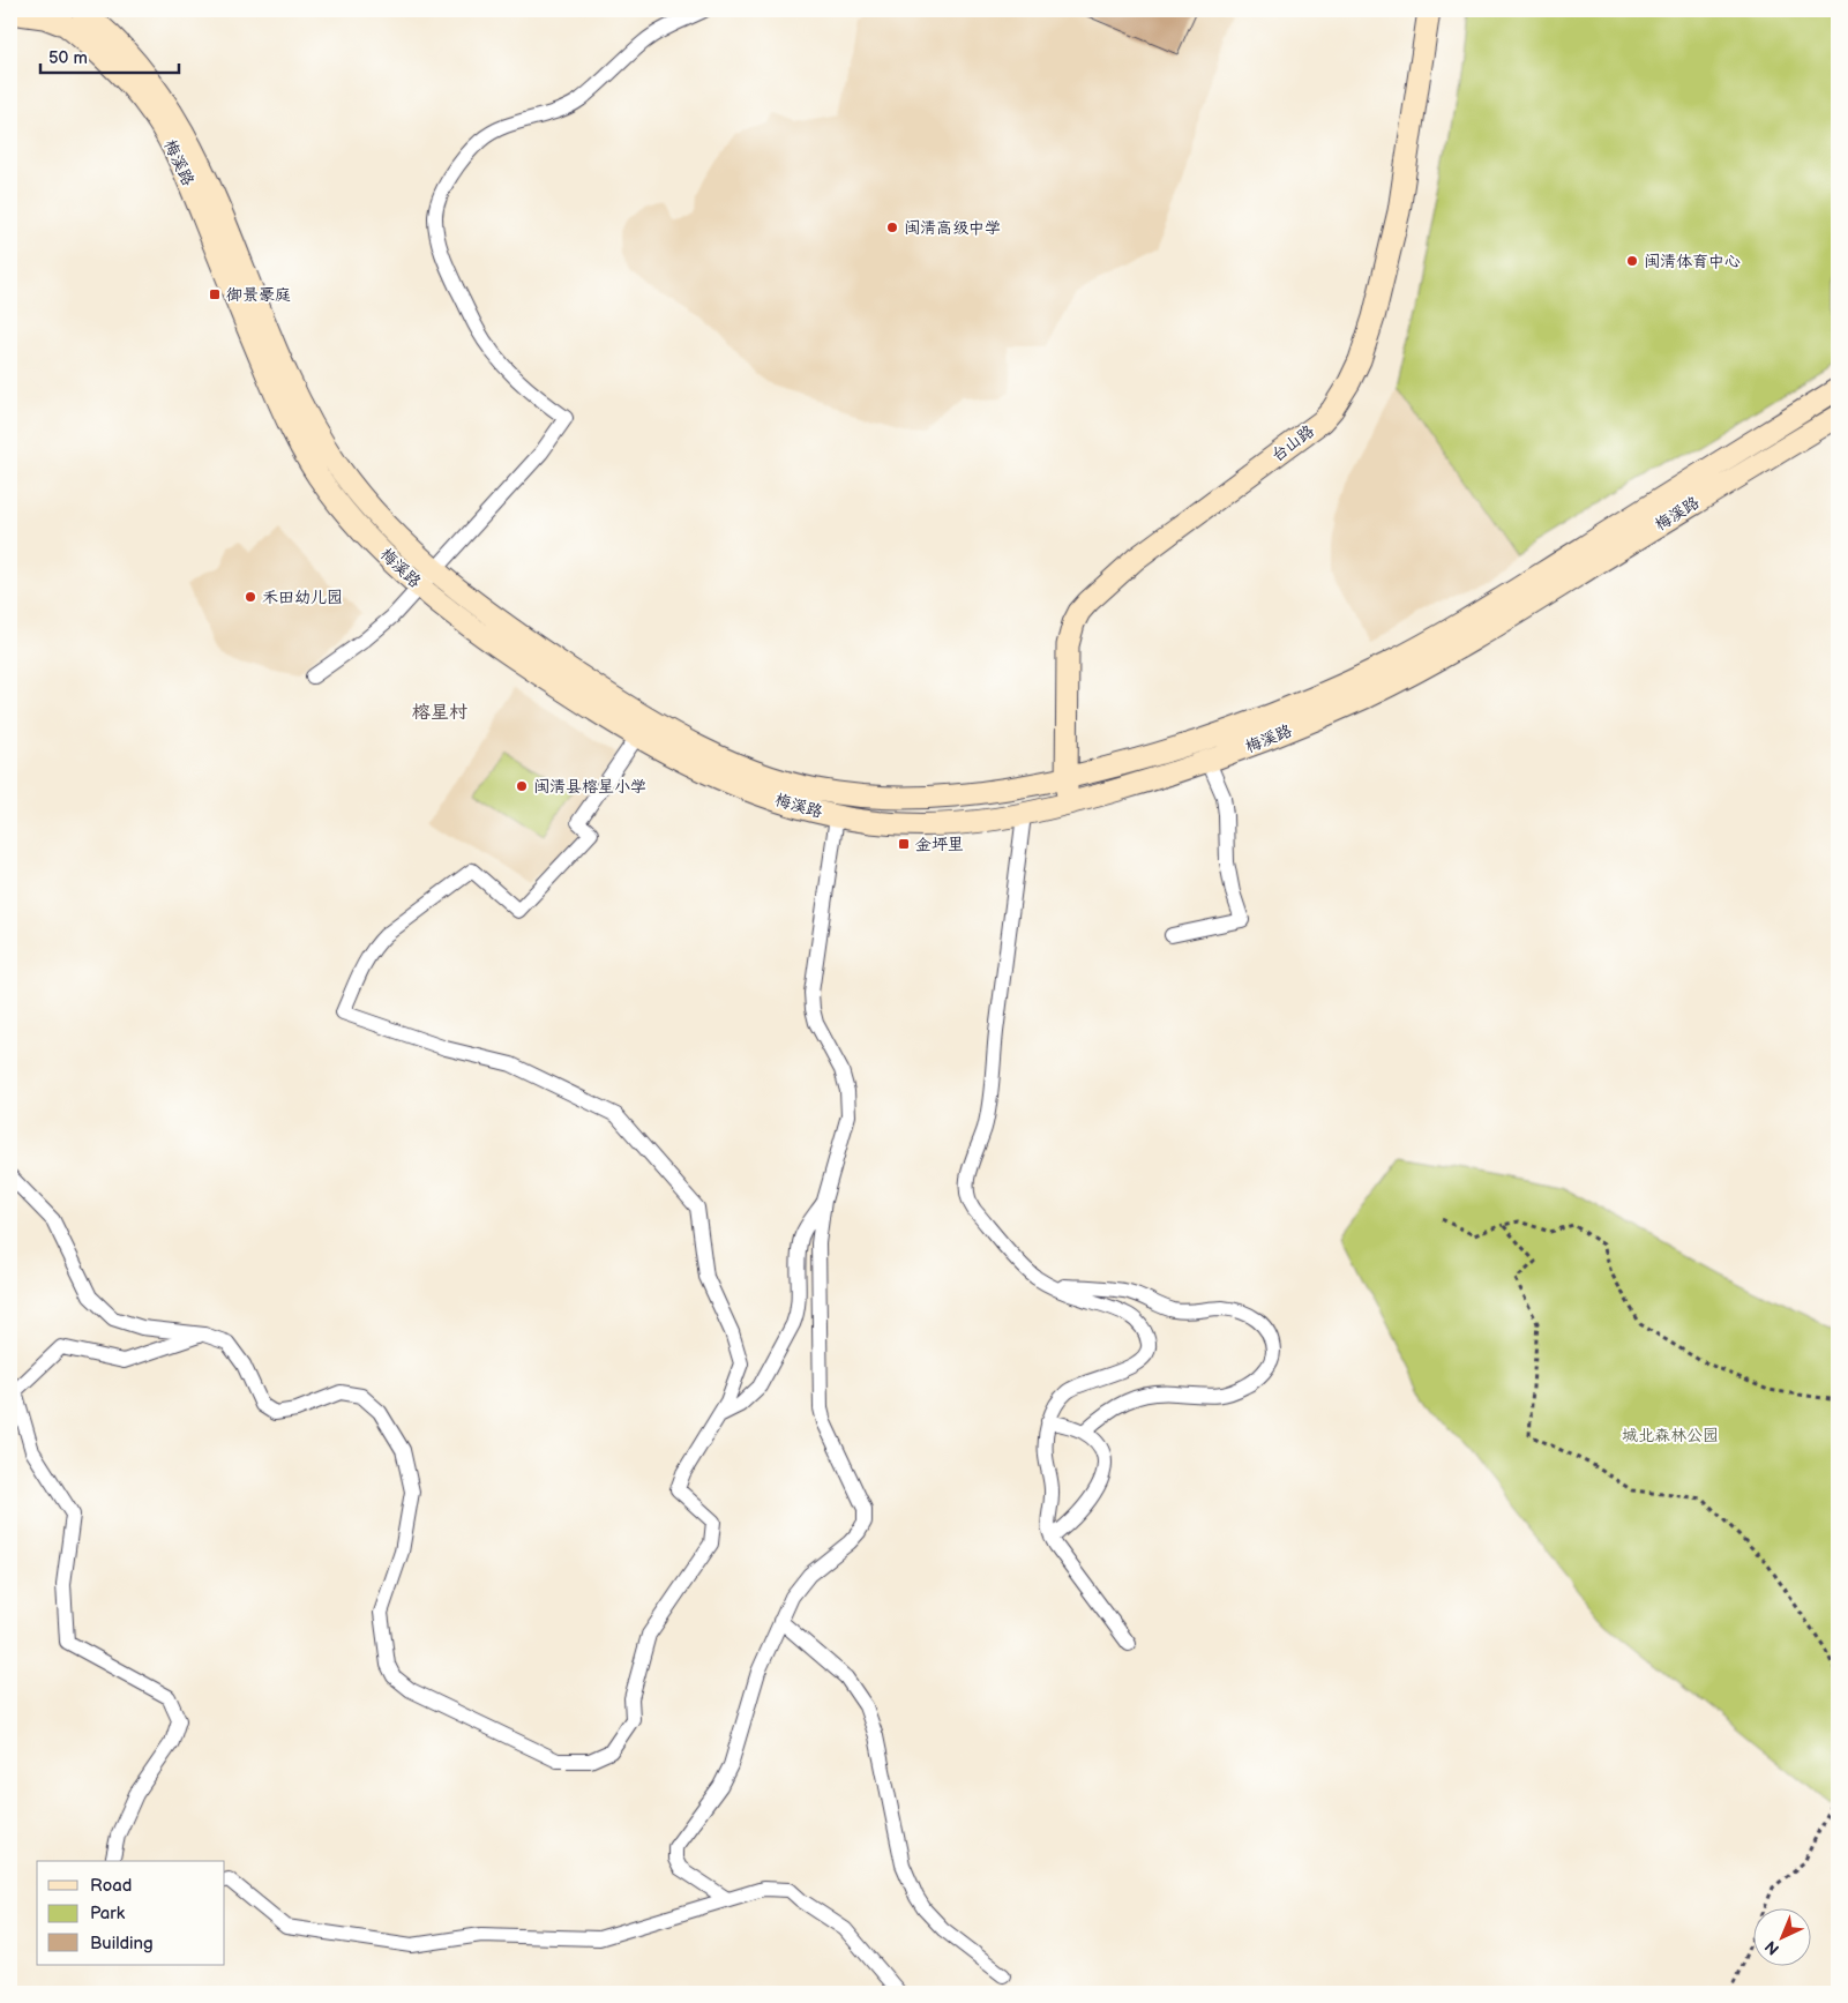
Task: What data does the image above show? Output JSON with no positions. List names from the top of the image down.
{
  "streets": {
    "main road": ["梅溪路", "台山路"]
  },
  "crossings": [
    ["梅溪路", "台山路"]
  ],
  "districts": ["榕星村"],
  "parks": ["城北森林公园"],
  "places": {
    "other": [
      "闽清高级中学",
      "闽清体育中心",
      "禾田幼儿园",
      "闽清县榕星小学"
    ],
    "transit": ["御景豪庭", "金坪里"]
  },
  "legend": ["Road", "Park", "Building"],
  "scale_bar": "50 m",
  "north": "bottom left"
}
